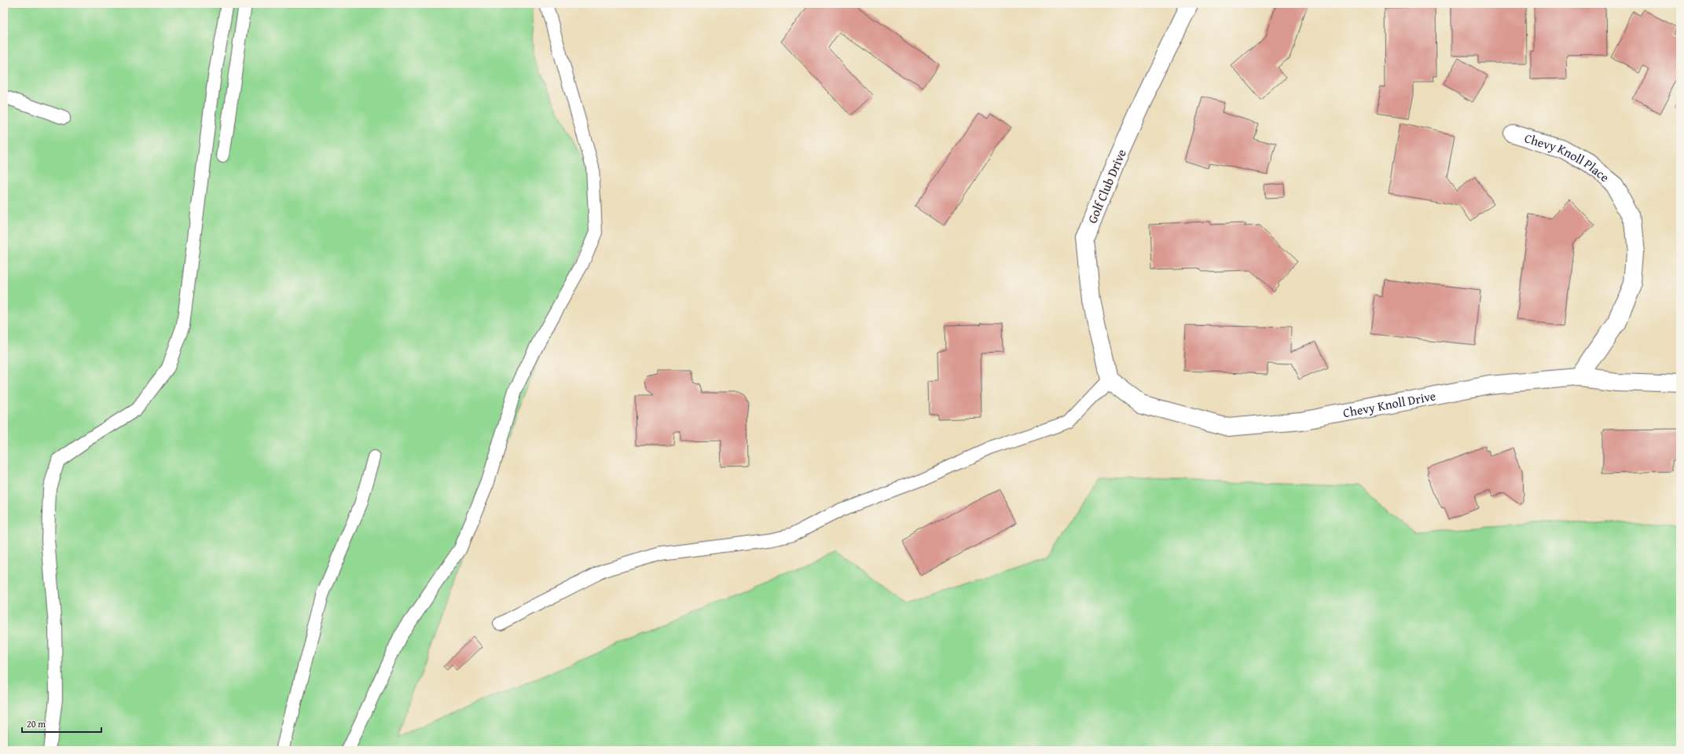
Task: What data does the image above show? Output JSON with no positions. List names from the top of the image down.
{
  "streets": {
    "street": ["Chevy Knoll Place", "Golf Club Drive", "Chevy Knoll Drive"]
  },
  "crossings": [
    ["Chevy Knoll Place", "Chevy Knoll Drive"],
    ["Golf Club Drive", "Chevy Knoll Drive"]
  ],
  "scale_bar": "20 m"
}
